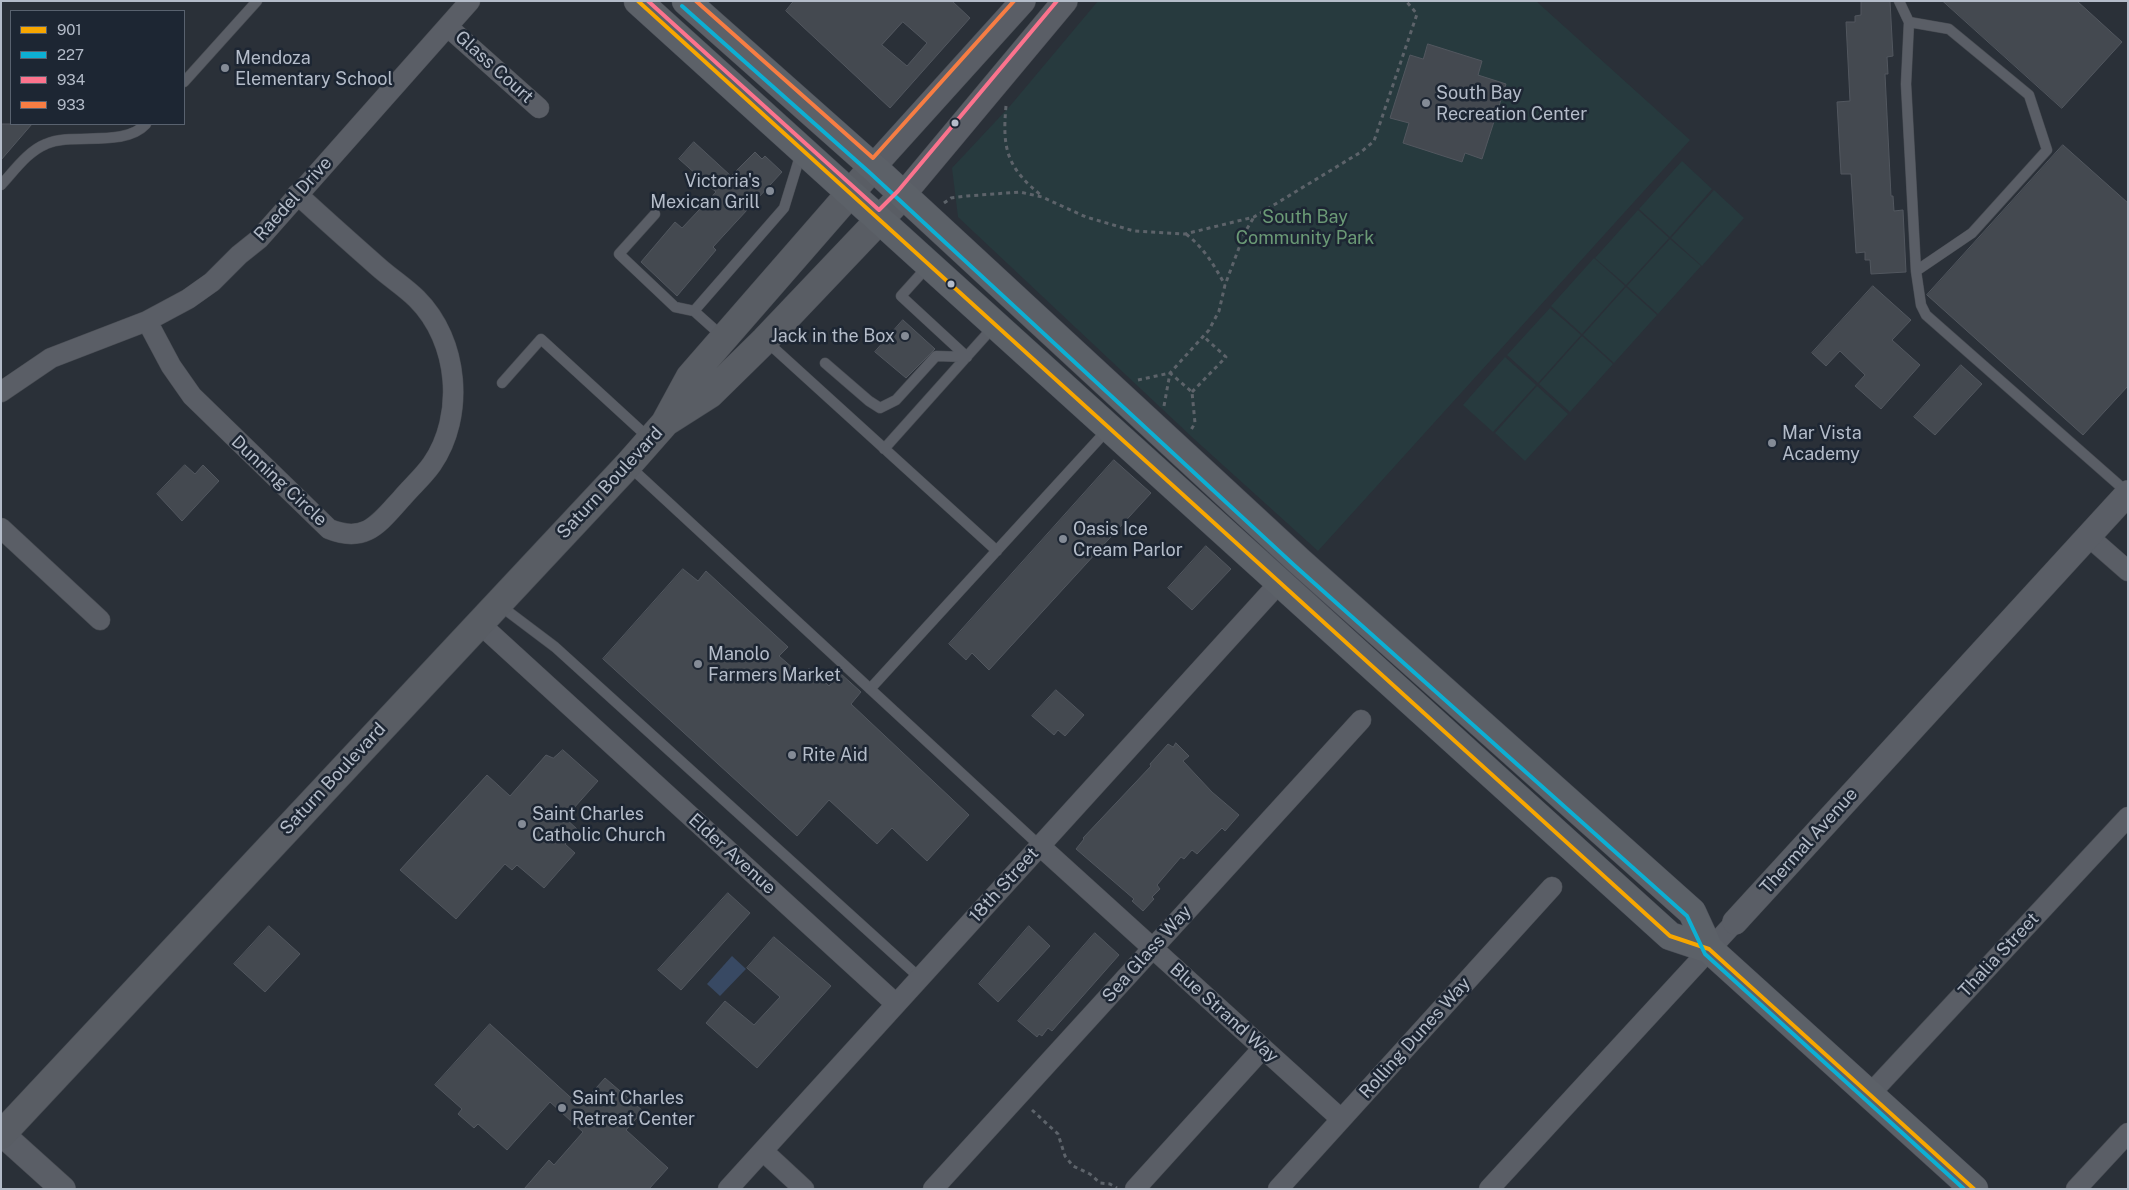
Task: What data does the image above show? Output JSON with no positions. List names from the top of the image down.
{
  "streets": {
    "main road": ["Saturn Boulevard"],
    "street": [
      "Glass Court",
      "Raedel Drive",
      "Dunning Circle",
      "Thermal Avenue",
      "Elder Avenue",
      "18th Street",
      "Sea Glass Way",
      "Thalia Street",
      "Blue Strand Way",
      "Rolling Dunes Way"
    ]
  },
  "crossings": [
    ["Glass Court", "Raedel Drive"],
    ["Raedel Drive", "Dunning Circle"],
    ["Saturn Boulevard", "Elder Avenue"],
    ["Elder Avenue", "18th Street"],
    ["18th Street", "Blue Strand Way"],
    ["Sea Glass Way", "Blue Strand Way"],
    ["Blue Strand Way", "Rolling Dunes Way"]
  ],
  "parks": ["South Bay Community Park"],
  "places": [
    "Mendoza Elementary School",
    "South Bay Recreation Center",
    "Victoria's Mexican Grill",
    "Jack in the Box",
    "Mar Vista Academy",
    "Oasis Ice Cream Parlor",
    "Manolo Farmers Market",
    "Rite Aid",
    "Saint Charles Catholic Church",
    "Saint Charles Retreat Center"
  ],
  "lines": [
    "transit line 901",
    "transit line 934",
    "transit line 933",
    "transit line 227"
  ],
  "legend": [
    "901",
    "227",
    "934",
    "933"
  ]
}
